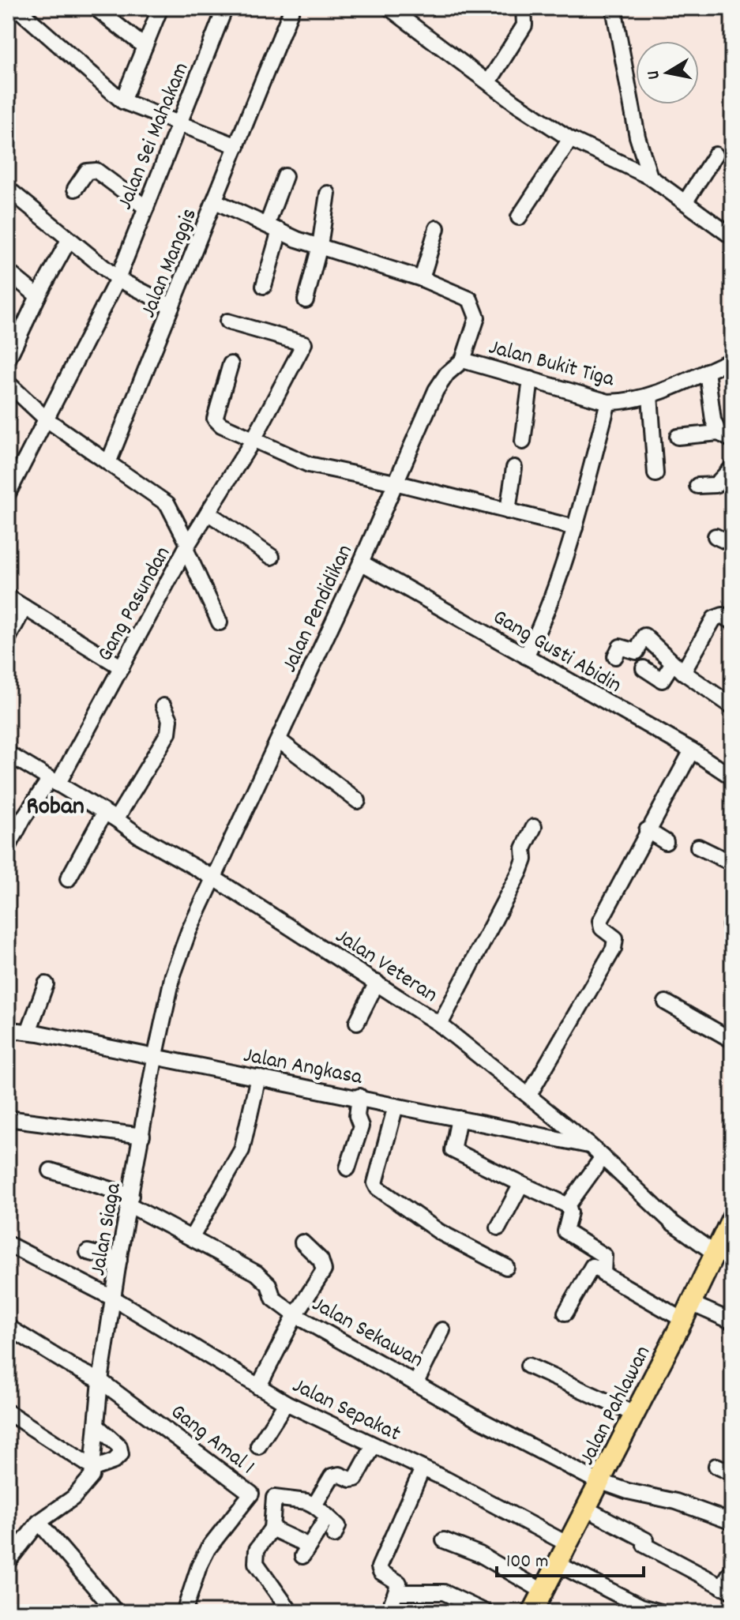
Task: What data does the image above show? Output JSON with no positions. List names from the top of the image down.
{
  "streets": {
    "main road": ["Jalan Pahlawan"],
    "street": [
      "Jalan Sei Mahakam",
      "Jalan Manggis",
      "Jalan Bukit Tiga",
      "Gang Pasundan",
      "Jalan Pendidikan",
      "Gang Gusti Abidin",
      "Jalan Veteran",
      "Jalan Angkasa",
      "Jalan Siaga",
      "Jalan Sekawan",
      "Jalan Sepakat",
      "Gang Amal 1"
    ]
  },
  "crossings": [
    ["Jalan Manggis", "Jalan Bukit Tiga"],
    ["Jalan Manggis", "Gang Pasundan"],
    ["Jalan Bukit Tiga", "Jalan Pendidikan"],
    ["Gang Pasundan", "Jalan Veteran"],
    ["Jalan Pendidikan", "Gang Gusti Abidin"],
    ["Jalan Pendidikan", "Jalan Veteran"],
    ["Jalan Pendidikan", "Jalan Siaga"],
    ["Jalan Veteran", "Jalan Angkasa"],
    ["Jalan Veteran", "Jalan Siaga"],
    ["Jalan Veteran", "Jalan Pahlawan"],
    ["Jalan Angkasa", "Jalan Siaga"],
    ["Jalan Siaga", "Jalan Sekawan"],
    ["Jalan Siaga", "Jalan Sepakat"],
    ["Jalan Siaga", "Gang Amal 1"],
    ["Jalan Sekawan", "Jalan Pahlawan"],
    ["Jalan Pahlawan", "Jalan Sepakat"]
  ],
  "districts": ["Roban"],
  "scale_bar": "100 m",
  "north": "left"
}
